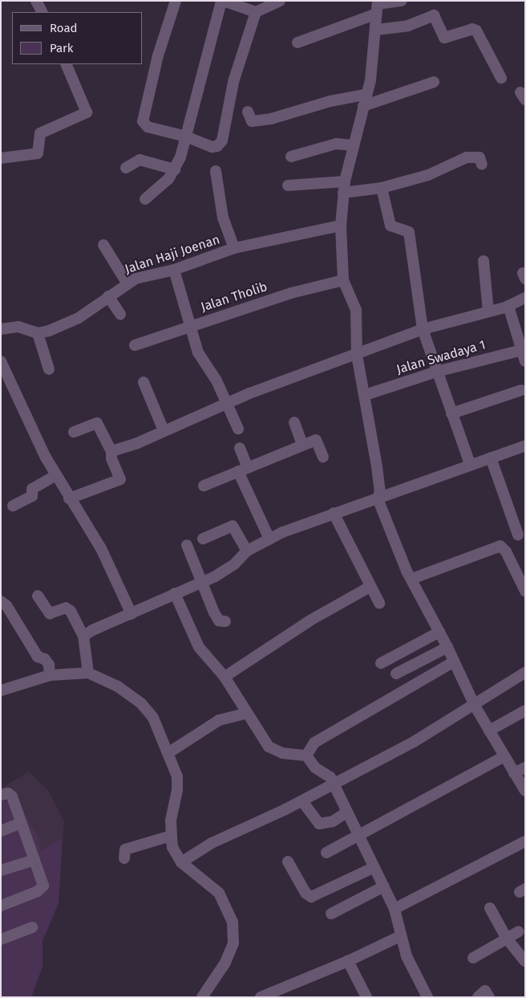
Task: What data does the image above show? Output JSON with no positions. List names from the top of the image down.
{
  "streets": {
    "street": ["Jalan Haji Joenan", "Jalan Tholib", "Jalan Swadaya 1"]
  },
  "legend": ["Road", "Park"]
}
